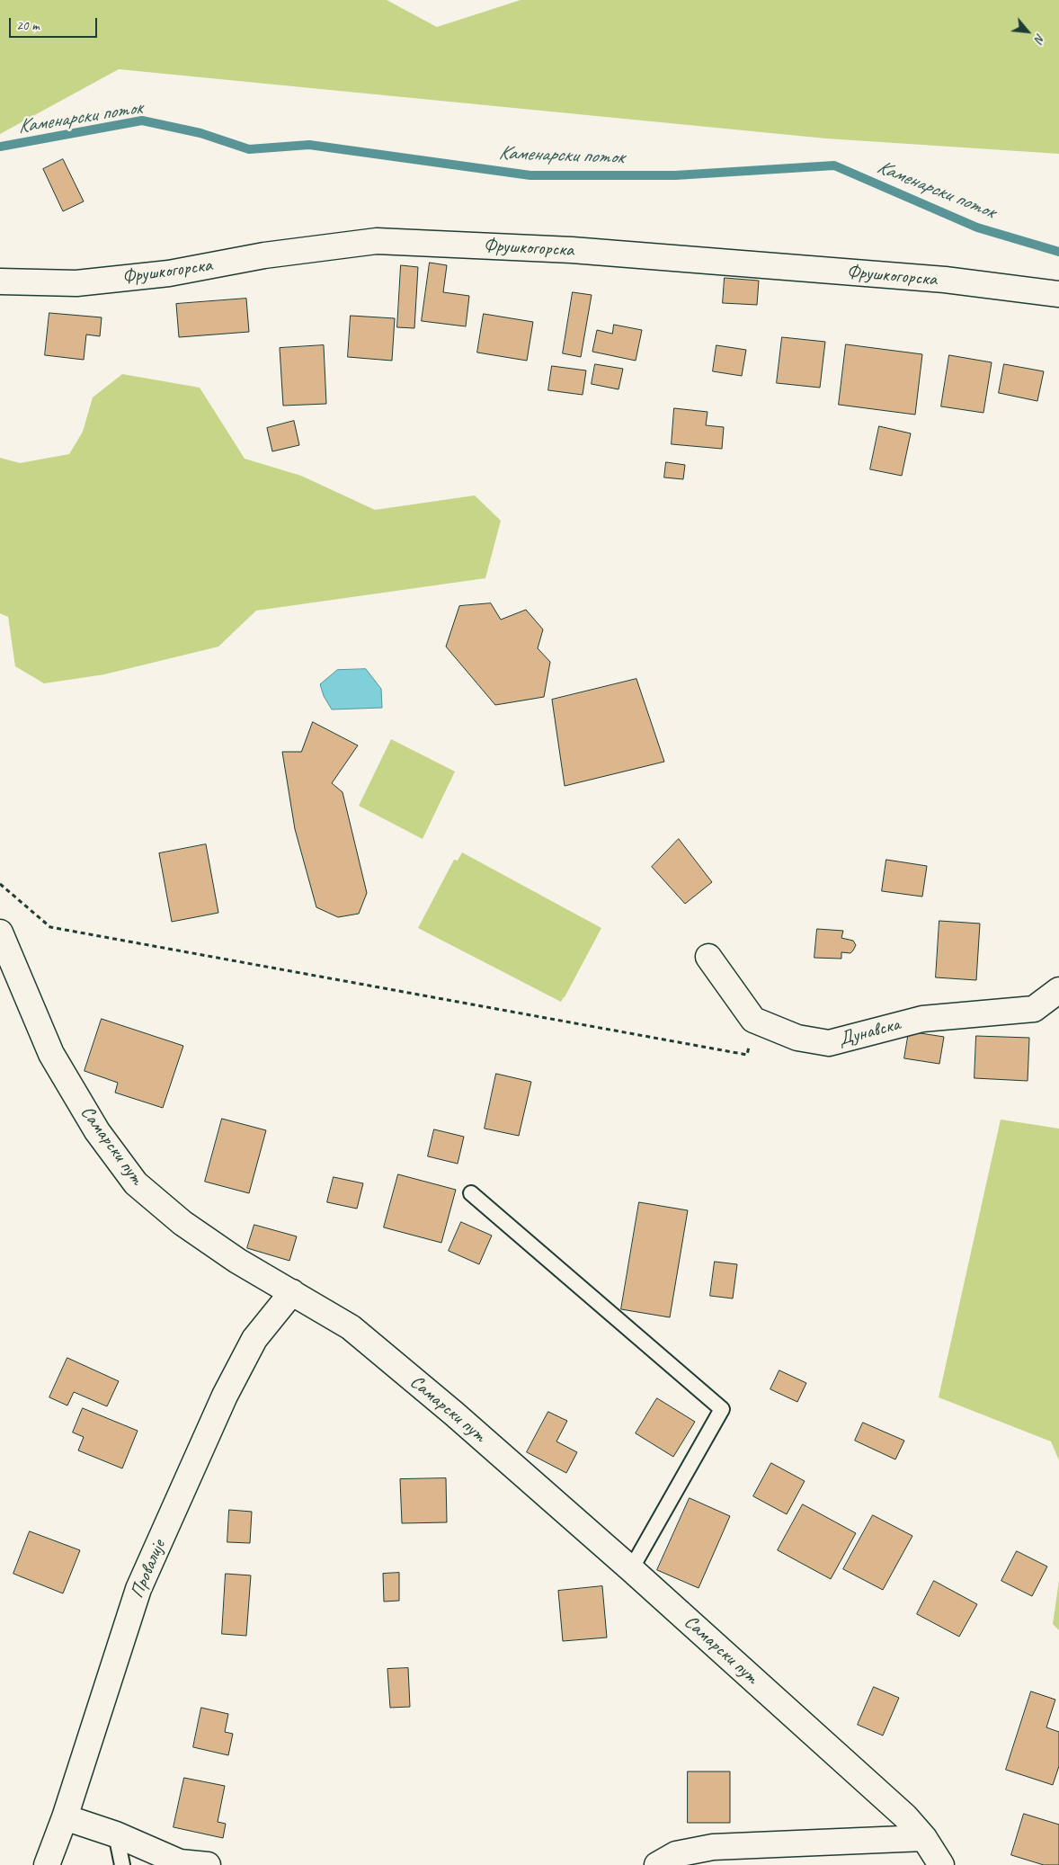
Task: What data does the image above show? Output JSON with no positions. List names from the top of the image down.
{
  "streets": {
    "street": [
      "Фрушкогорска",
      "Дунавска",
      "Самарски пут",
      "Провалије"
    ]
  },
  "crossings": [
    ["Самарски пут", "Провалије"]
  ],
  "water": ["Каменарски поток"],
  "scale_bar": "20 m",
  "north": "bottom right"
}
